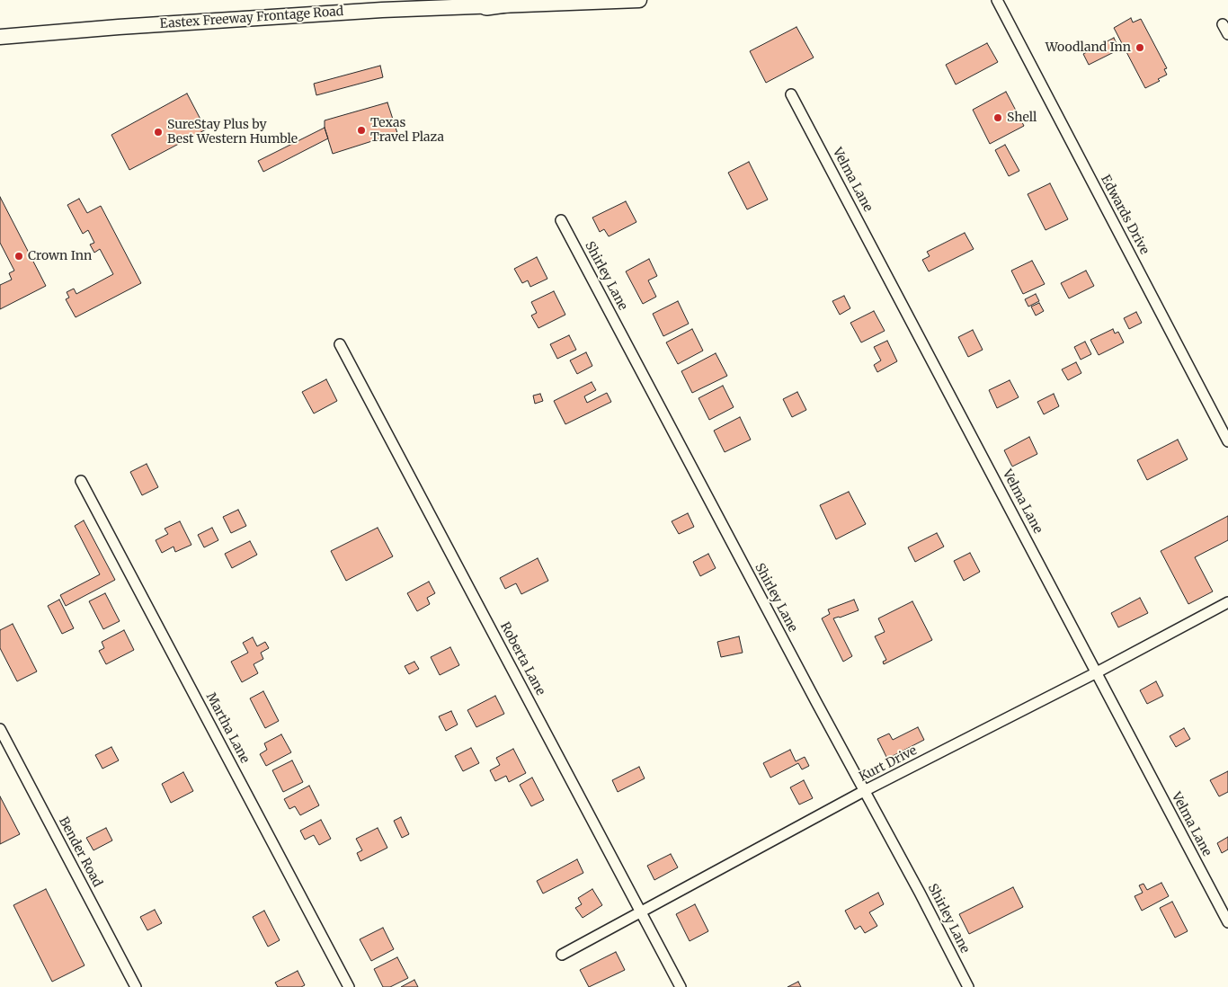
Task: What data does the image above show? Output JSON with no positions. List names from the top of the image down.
{
  "streets": {
    "main road": ["Eastex Freeway Frontage Road"],
    "street": [
      "Velma Lane",
      "Edwards Drive",
      "Shirley Lane",
      "Roberta Lane",
      "Martha Lane",
      "Kurt Drive",
      "Bender Road"
    ]
  },
  "crossings": [
    ["Velma Lane", "Kurt Drive"],
    ["Shirley Lane", "Kurt Drive"],
    ["Roberta Lane", "Kurt Drive"]
  ],
  "places": [
    "Woodland Inn",
    "Shell",
    "Texas Travel Plaza",
    "SureStay Plus by Best Western Humble",
    "Crown Inn"
  ]
}
